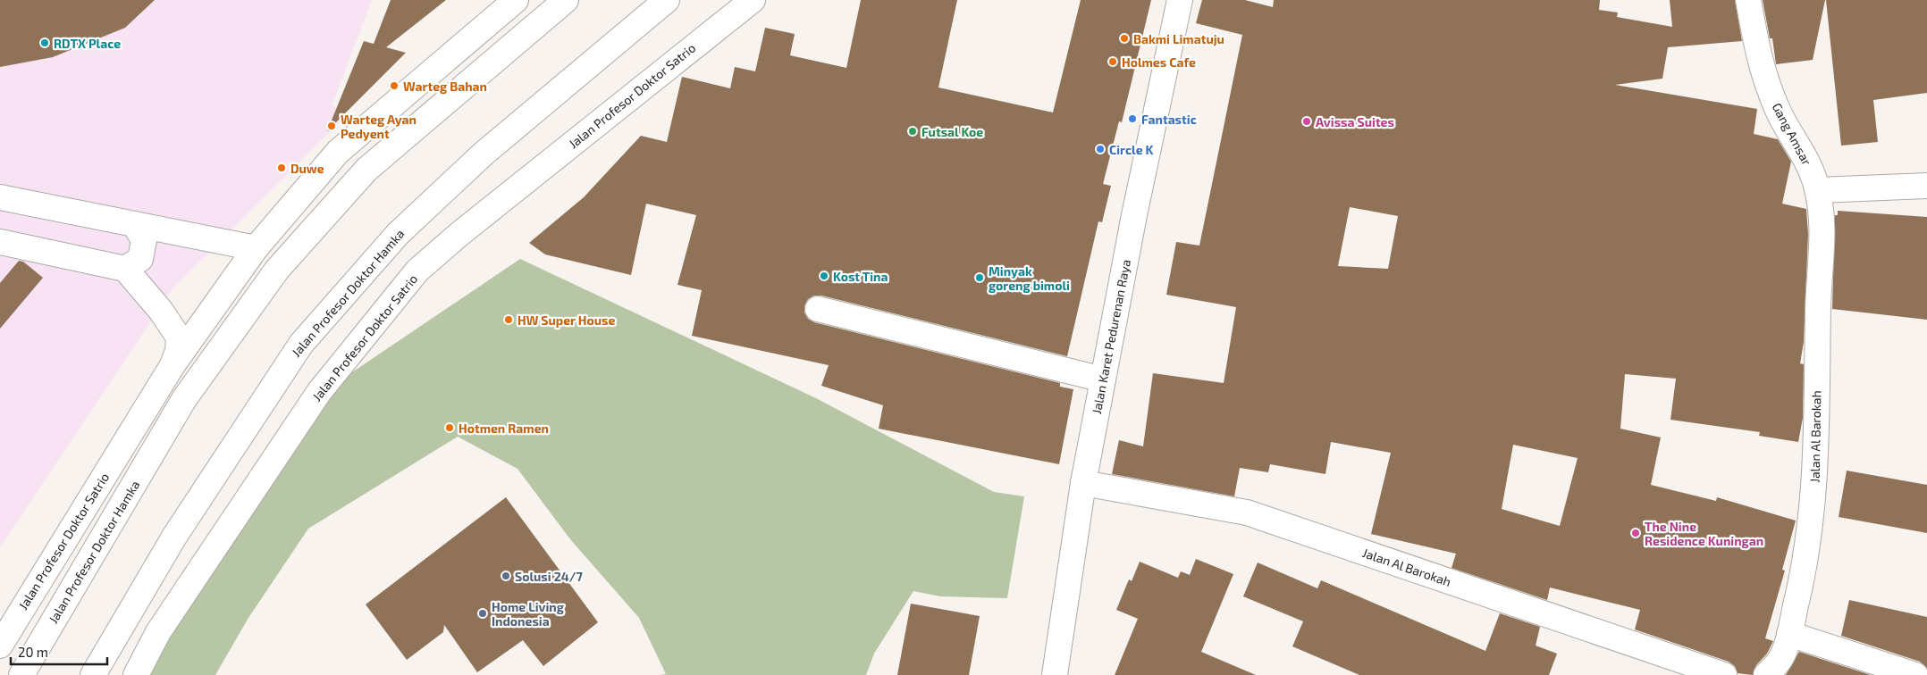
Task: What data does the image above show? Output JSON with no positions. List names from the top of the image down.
{
  "streets": {
    "main road": [
      "Jalan Profesor Doktor Satrio",
      "Gang Amsar",
      "Jalan Profesor Doktor Hamka",
      "Jalan Karet Pedurenan Raya",
      "Jalan Al Barokah"
    ]
  },
  "crossings": [
    ["Gang Amsar", "Jalan Al Barokah"],
    ["Jalan Karet Pedurenan Raya", "Jalan Al Barokah"]
  ],
  "places": [
    "Bakmi Limatuju",
    "RDTX Place",
    "Holmes Cafe",
    "Warteg Bahan",
    "Fantastic",
    "Avissa Suites",
    "Warteg Ayan Pedyent",
    "Futsal Koe",
    "Circle K",
    "Duwe",
    "Kost Tina",
    "Minyak goreng bimoli",
    "HW Super House",
    "Hotmen Ramen",
    "The Nine Residence Kuningan",
    "Solusi 24/7",
    "Home Living Indonesia"
  ],
  "scale_bar": "20 m"
}
